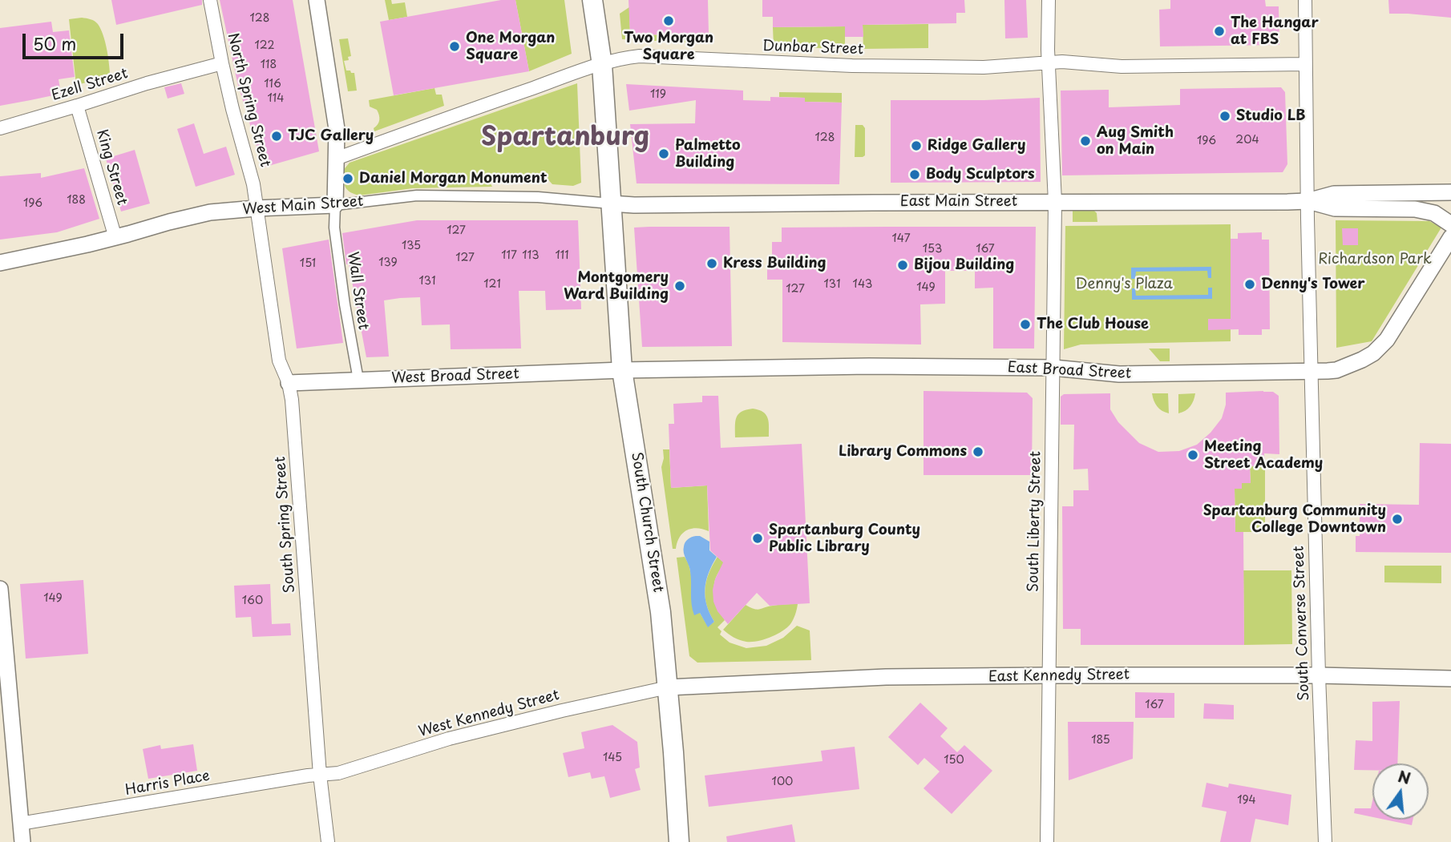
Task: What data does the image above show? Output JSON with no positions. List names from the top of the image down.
{
  "streets": {
    "main road": ["South Church Street"],
    "street": [
      "Dunbar Street",
      "Ezell Street",
      "North Spring Street",
      "King Street",
      "East Main Street",
      "West Main Street",
      "Wall Street",
      "East Broad Street",
      "West Broad Street",
      "South Liberty Street",
      "South Spring Street",
      "South Converse Street",
      "East Kennedy Street",
      "West Kennedy Street",
      "Harris Place"
    ]
  },
  "crossings": [
    ["Dunbar Street", "South Liberty Street"],
    ["Dunbar Street", "South Church Street"],
    ["Dunbar Street", "South Converse Street"],
    ["Ezell Street", "North Spring Street"],
    ["Ezell Street", "King Street"],
    ["North Spring Street", "West Main Street"],
    ["North Spring Street", "South Spring Street"],
    ["King Street", "West Main Street"],
    ["East Main Street", "West Main Street"],
    ["East Main Street", "South Liberty Street"],
    ["East Main Street", "South Church Street"],
    ["East Main Street", "South Converse Street"],
    ["West Main Street", "Wall Street"],
    ["West Main Street", "South Church Street"],
    ["West Main Street", "South Spring Street"],
    ["Wall Street", "West Broad Street"],
    ["East Broad Street", "West Broad Street"],
    ["East Broad Street", "South Liberty Street"],
    ["East Broad Street", "South Church Street"],
    ["East Broad Street", "South Converse Street"],
    ["West Broad Street", "South Church Street"],
    ["West Broad Street", "South Spring Street"],
    ["South Liberty Street", "East Kennedy Street"],
    ["South Church Street", "East Kennedy Street"],
    ["South Church Street", "West Kennedy Street"],
    ["South Spring Street", "West Kennedy Street"],
    ["South Spring Street", "Harris Place"],
    ["South Converse Street", "East Kennedy Street"],
    ["East Kennedy Street", "West Kennedy Street"],
    ["West Kennedy Street", "Harris Place"]
  ],
  "districts": ["Spartanburg"],
  "parks": ["Richardson Park", "Denny's Plaza"],
  "places": [
    "Two Morgan Square",
    "The Hangar at FBS",
    "One Morgan Square",
    "Studio LB",
    "TJC Gallery",
    "Aug Smith on Main",
    "Ridge Gallery",
    "Palmetto Building",
    "Body Sculptors",
    "Daniel Morgan Monument",
    "Kress Building",
    "Bijou Building",
    "Denny's Tower",
    "Montgomery Ward Building",
    "The Club House",
    "Library Commons",
    "Meeting Street Academy",
    "Spartanburg Community College Downtown",
    "Spartanburg County Public Library"
  ],
  "house_numbers": [
    "128",
    "122",
    "118",
    "116",
    "119",
    "114",
    "128",
    "204",
    "196",
    "188",
    "196",
    "127",
    "147",
    "135",
    "153",
    "167",
    "117",
    "113",
    "111",
    "127",
    "139",
    "151",
    "131",
    "121",
    "131",
    "143",
    "149",
    "127",
    "149",
    "160",
    "167",
    "185",
    "145",
    "150",
    "100",
    "194"
  ],
  "scale_bar": "50 m",
  "north": "top"
}
